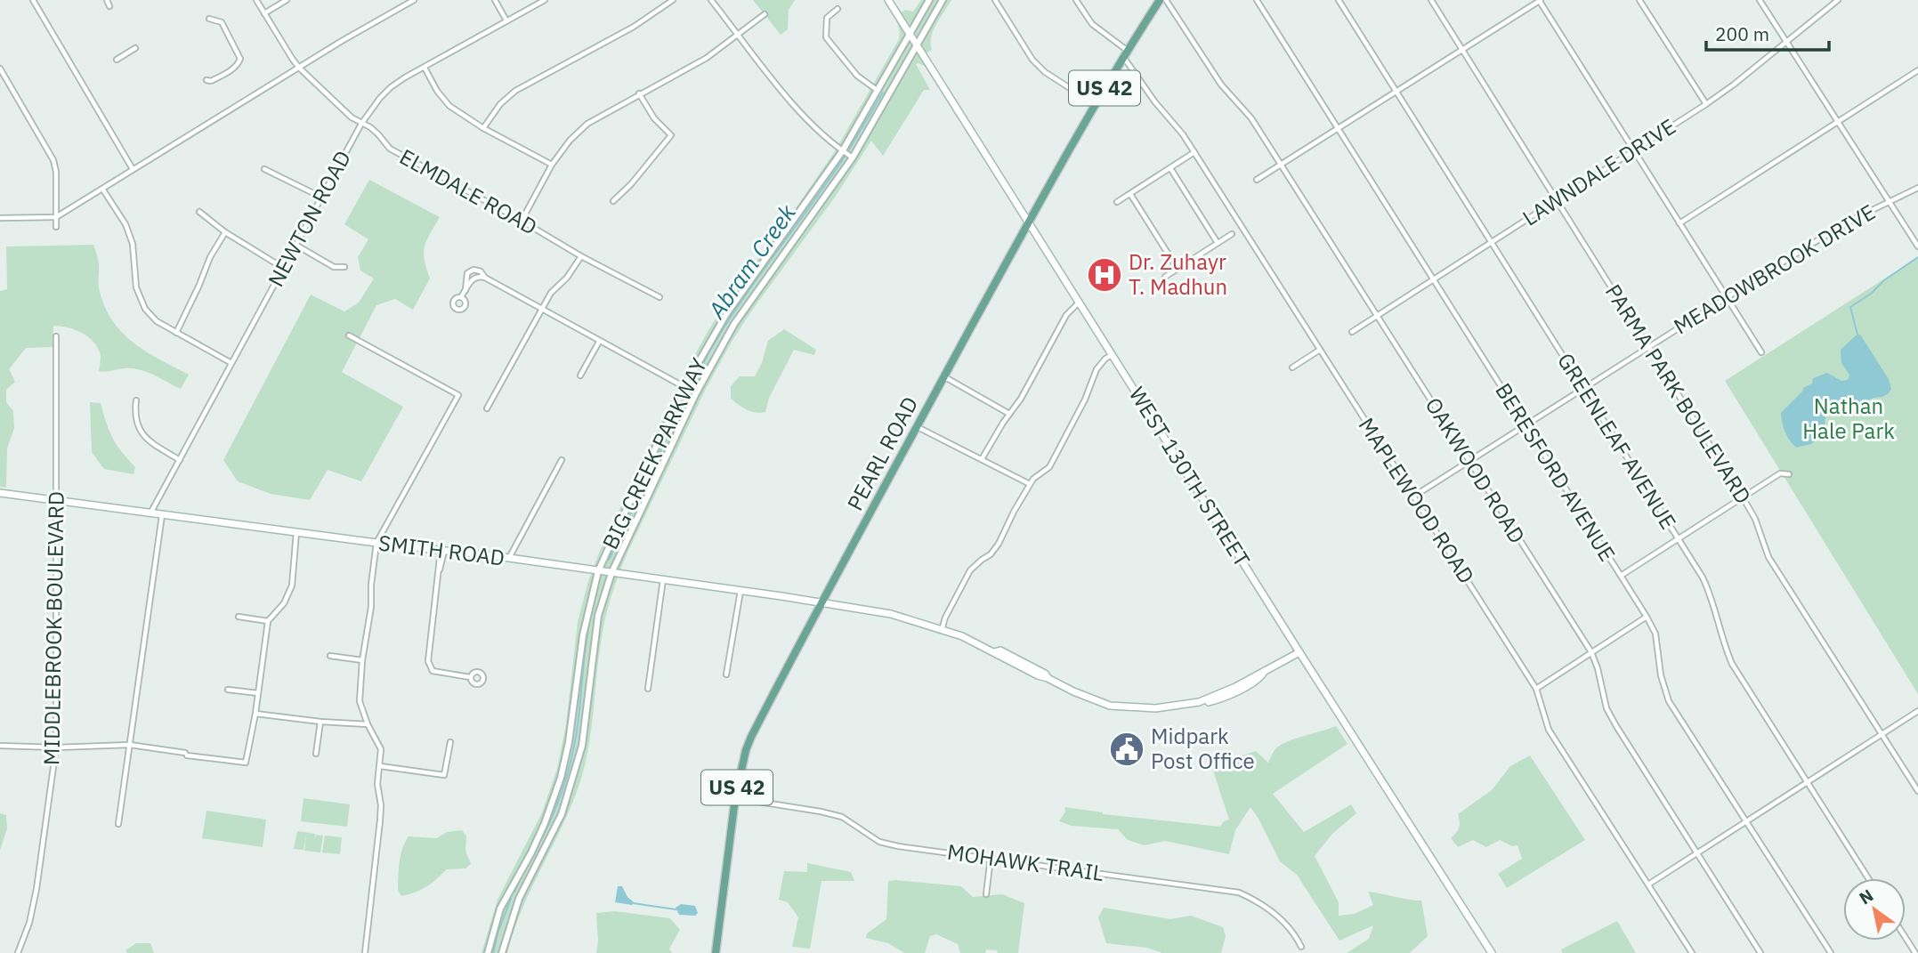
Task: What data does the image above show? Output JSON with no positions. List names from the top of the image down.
{
  "streets": {
    "main road": [
      "US 42",
      "PEARL ROAD",
      "WEST 130TH STREET",
      "SMITH ROAD"
    ],
    "street": [
      "LAWNDALE DRIVE",
      "ELMDALE ROAD",
      "NEWTON ROAD",
      "MEADOWBROOK DRIVE",
      "PARMA PARK BOULEVARD",
      "GREENLEAF AVENUE",
      "BIG CREEK PARKWAY",
      "OAKWOOD ROAD",
      "BERESFORD AVENUE",
      "MAPLEWOOD ROAD",
      "MIDDLEBROOK BOULEVARD",
      "MOHAWK TRAIL"
    ]
  },
  "crossings": [
    ["LAWNDALE DRIVE", "PARMA PARK BOULEVARD"],
    ["LAWNDALE DRIVE", "GREENLEAF AVENUE"],
    ["LAWNDALE DRIVE", "OAKWOOD ROAD"],
    ["LAWNDALE DRIVE", "BERESFORD AVENUE"],
    ["ELMDALE ROAD", "NEWTON ROAD"],
    ["NEWTON ROAD", "SMITH ROAD"],
    ["MEADOWBROOK DRIVE", "PARMA PARK BOULEVARD"],
    ["MEADOWBROOK DRIVE", "GREENLEAF AVENUE"],
    ["MEADOWBROOK DRIVE", "OAKWOOD ROAD"],
    ["MEADOWBROOK DRIVE", "BERESFORD AVENUE"],
    ["MEADOWBROOK DRIVE", "MAPLEWOOD ROAD"],
    ["BIG CREEK PARKWAY", "WEST 130TH STREET"],
    ["BIG CREEK PARKWAY", "SMITH ROAD"],
    ["PEARL ROAD", "WEST 130TH STREET"],
    ["PEARL ROAD", "MAPLEWOOD ROAD"],
    ["PEARL ROAD", "SMITH ROAD"],
    ["PEARL ROAD", "MOHAWK TRAIL"],
    ["WEST 130TH STREET", "SMITH ROAD"],
    ["SMITH ROAD", "MIDDLEBROOK BOULEVARD"]
  ],
  "water": ["Abram Creek"],
  "parks": ["Nathan Hale Park"],
  "places": {
    "hospital": ["Dr. Zuhayr T. Madhun"],
    "public building": ["Midpark Post Office"]
  },
  "scale_bar": "200 m",
  "north": "top left"
}
